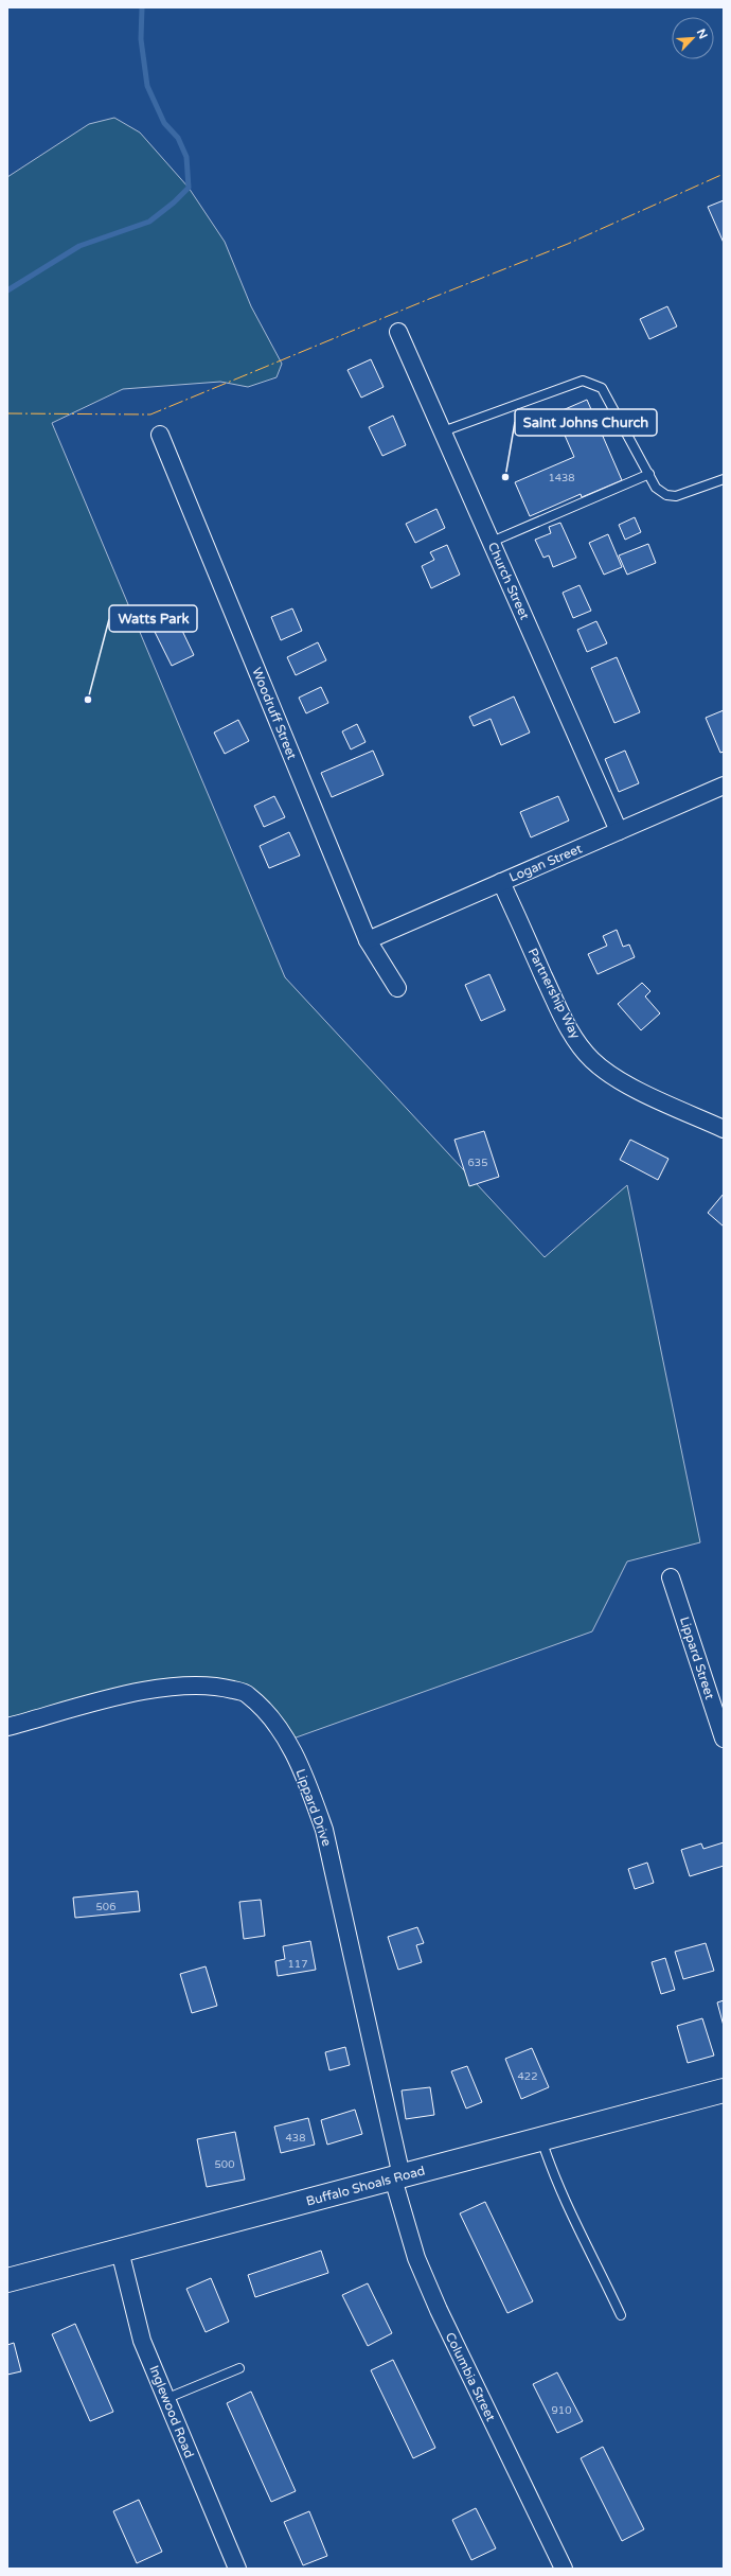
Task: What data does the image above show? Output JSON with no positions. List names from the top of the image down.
{
  "streets": {
    "street": [
      "Church Street",
      "Woodruff Street",
      "Logan Street",
      "Partnership Way",
      "Lippard Street",
      "Lippard Drive",
      "Buffalo Shoals Road",
      "Columbia Street",
      "Inglewood Road"
    ]
  },
  "crossings": [
    ["Church Street", "Logan Street"],
    ["Woodruff Street", "Logan Street"],
    ["Logan Street", "Partnership Way"],
    ["Lippard Drive", "Buffalo Shoals Road"],
    ["Lippard Drive", "Columbia Street"],
    ["Buffalo Shoals Road", "Columbia Street"],
    ["Buffalo Shoals Road", "Inglewood Road"]
  ],
  "places": ["Saint Johns Church", "Watts Park"],
  "house_numbers": [
    "1438",
    "635",
    "506",
    "117",
    "422",
    "438",
    "500",
    "910"
  ],
  "north": "top right"
}
